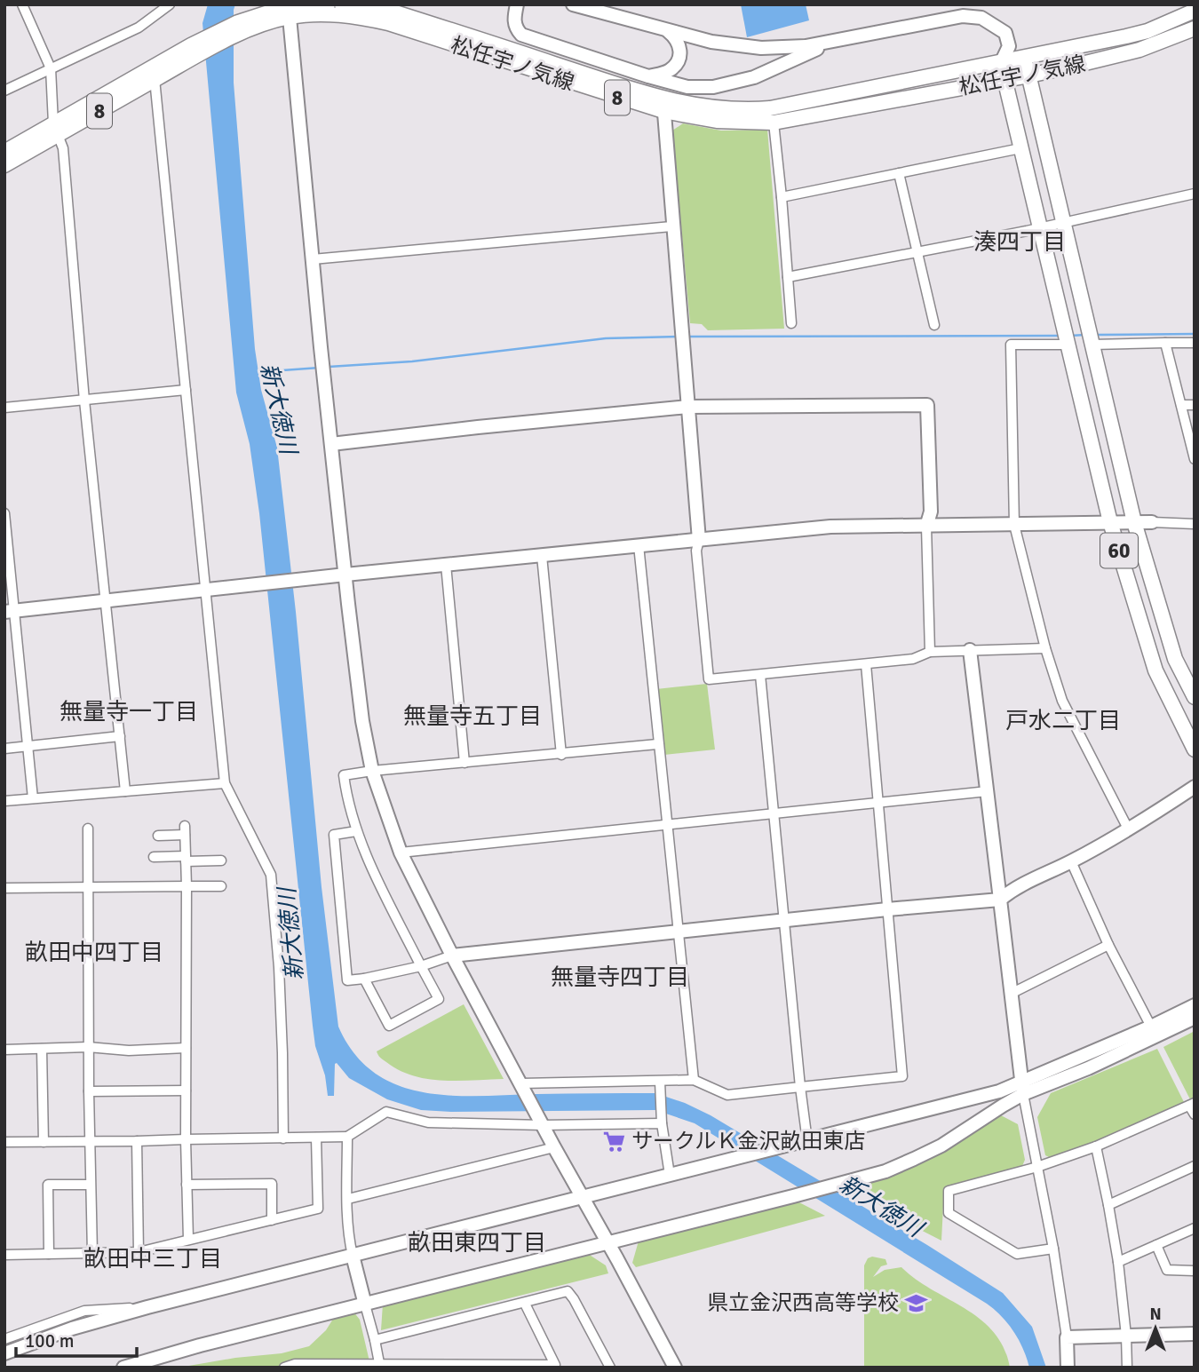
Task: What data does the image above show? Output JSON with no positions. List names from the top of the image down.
{
  "streets": {
    "main road": ["松任宇ノ気線", "8", "60"]
  },
  "crossings": [
    ["松任宇ノ気線", "60"]
  ],
  "districts": [
    "湊四丁目",
    "無量寺一丁目",
    "無量寺五丁目",
    "戸水二丁目",
    "畝田中四丁目",
    "無量寺四丁目",
    "畝田東四丁目",
    "畝田中三丁目"
  ],
  "water": ["新大徳川"],
  "places": {
    "supermarket": ["サークルＫ金沢畝田東店"],
    "school or university": ["県立金沢西高等学校"]
  },
  "scale_bar": "100 m",
  "north": "top"
}
